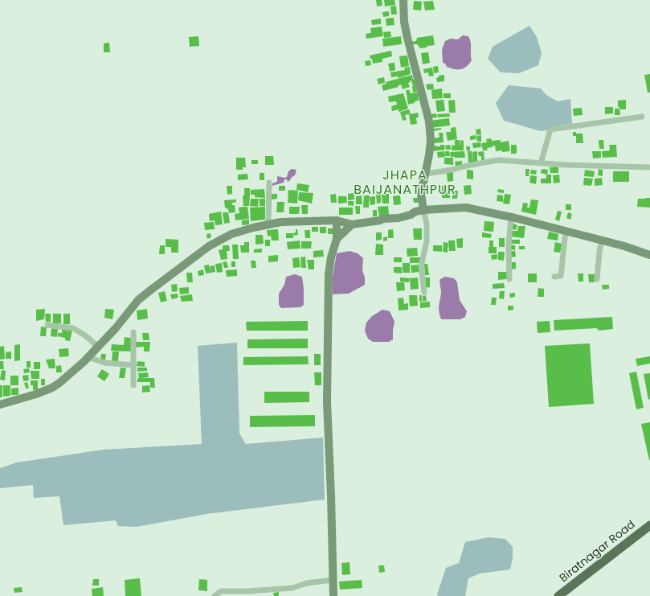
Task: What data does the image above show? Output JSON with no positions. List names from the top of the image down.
{
  "streets": {
    "main road": ["Biratnagar Road"]
  },
  "districts": ["JHAPA BAIJANATHPUR"]
}
